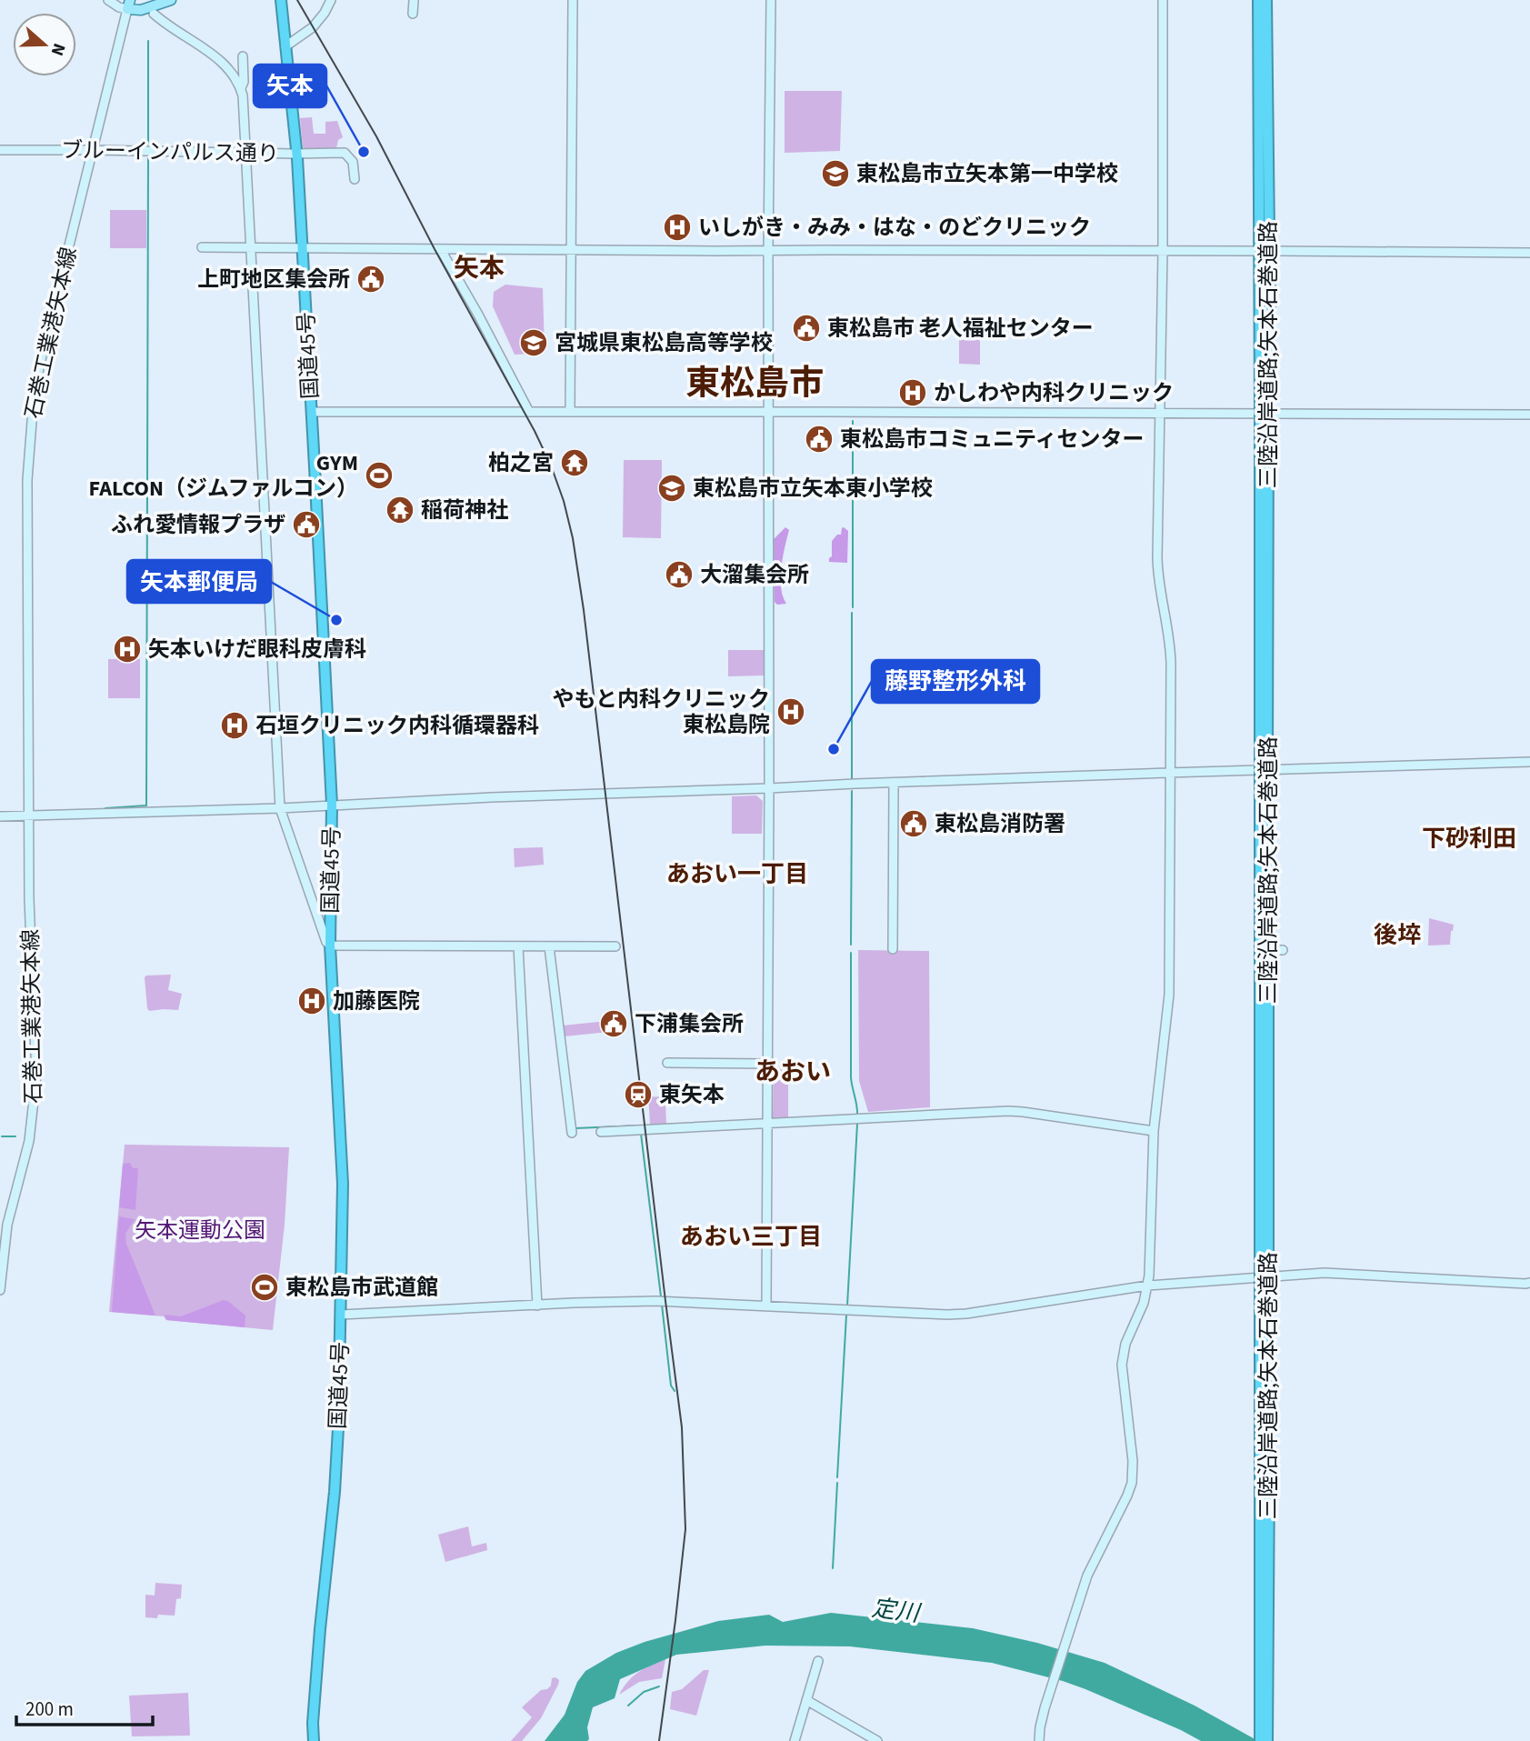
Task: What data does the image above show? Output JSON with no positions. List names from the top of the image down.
{
  "streets": {
    "highway": ["三陸沿岸道路;矢本石巻道路", "国道45号"],
    "street": ["ブルーインパルス通り", "石巻工業港矢本線"]
  },
  "crossings": [
    ["ブルーインパルス通り", "石巻工業港矢本線"],
    ["ブルーインパルス通り", "国道45号"]
  ],
  "districts": [
    "矢本",
    "東松島市",
    "下砂利田",
    "あおい一丁目",
    "後埣",
    "あおい",
    "あおい三丁目"
  ],
  "water": ["定川"],
  "parks": ["矢本運動公園"],
  "places": {
    "other": ["矢本", "矢本郵便局", "藤野整形外科"],
    "school or university": ["東松島市立矢本第一中学校", "宮城県東松島高等学校", "東松島市立矢本東小学校"],
    "hospital": [
      "いしがき・みみ・はな・のどクリニック",
      "かしわや内科クリニック",
      "矢本いけだ眼科皮膚科",
      "やもと内科クリニック 東松島院",
      "石垣クリニック内科循環器科",
      "加藤医院"
    ],
    "public building": [
      "上町地区集会所",
      "東松島市 老人福祉センター",
      "東松島市コミュニティセンター",
      "ふれ愛情報プラザ",
      "大溜集会所",
      "東松島消防署",
      "下浦集会所"
    ],
    "temple": ["柏之宮", "稲荷神社"],
    "sports": ["GYM FALCON（ジムファルコン）", "東松島市武道館"],
    "station": ["東矢本"]
  },
  "scale_bar": "200 m",
  "north": "right"
}
